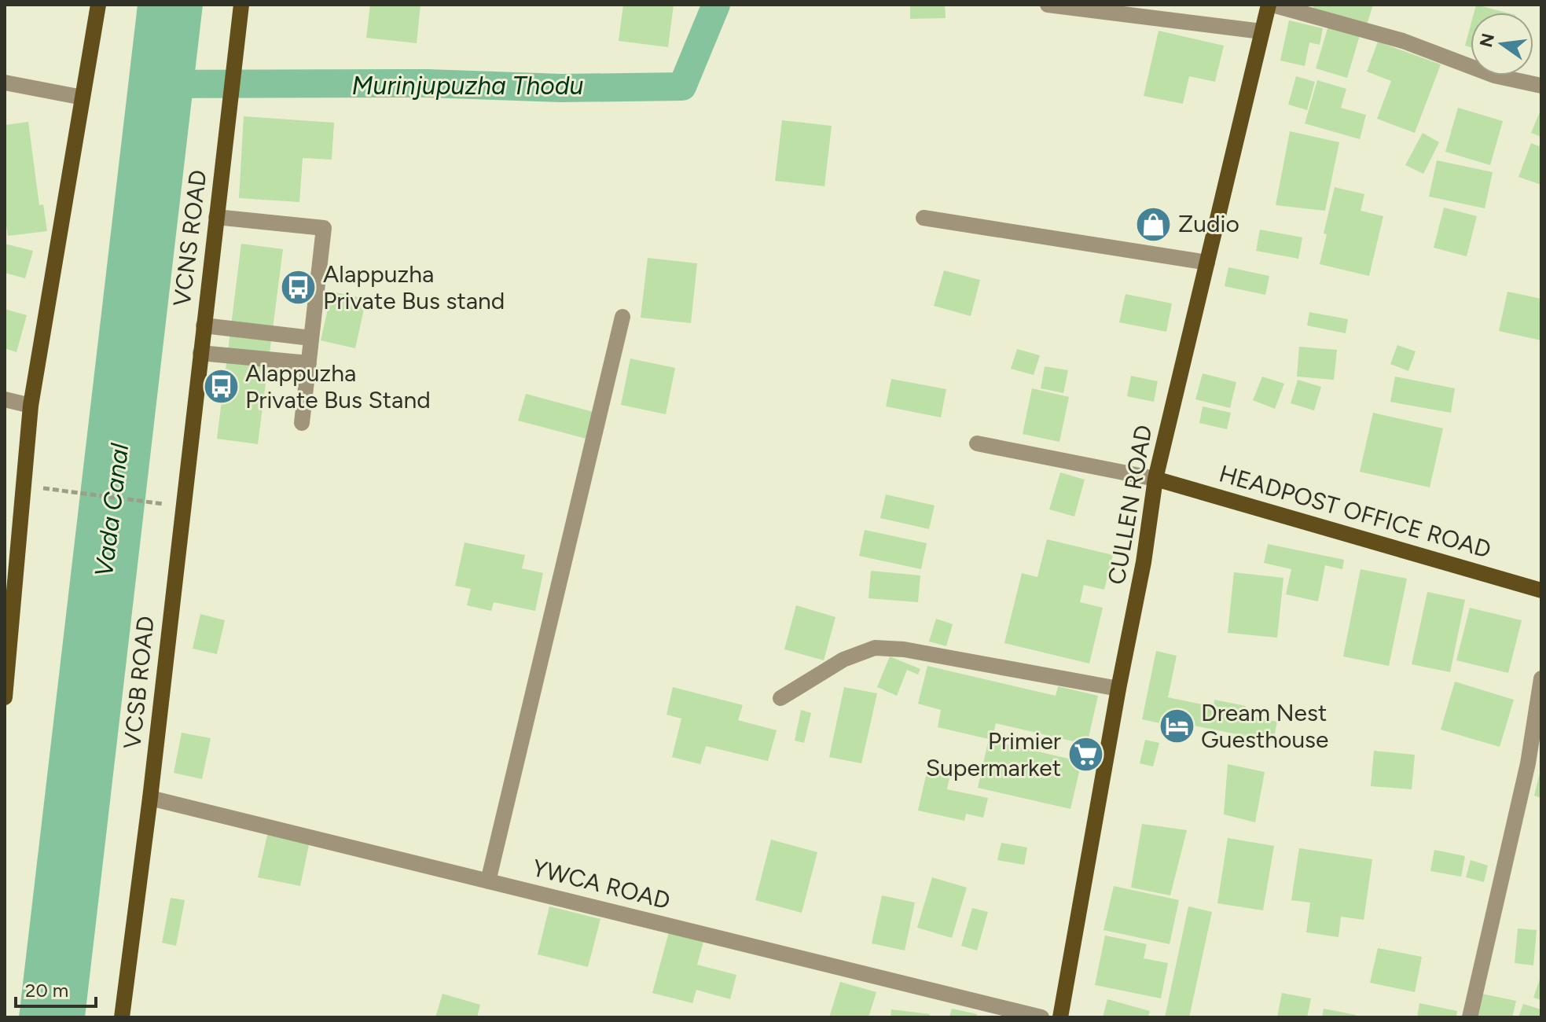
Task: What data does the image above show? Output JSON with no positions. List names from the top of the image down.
{
  "streets": {
    "main road": [
      "VCNS ROAD",
      "CULLEN ROAD",
      "HEADPOST OFFICE ROAD",
      "VCSB ROAD"
    ],
    "street": ["YWCA ROAD"]
  },
  "crossings": [
    ["VCNS ROAD", "VCSB ROAD"],
    ["CULLEN ROAD", "HEADPOST OFFICE ROAD"],
    ["VCSB ROAD", "YWCA ROAD"]
  ],
  "water": ["Murinjupuzha Thodu", "Vada Canal"],
  "places": {
    "shop": ["Zudio"],
    "bus stop": ["Alappuzha Private Bus stand", "Alappuzha Private Bus Stand"],
    "hotel": ["Dream Nest Guesthouse"],
    "supermarket": ["Primier Supermarket"]
  },
  "scale_bar": "20 m",
  "north": "left"
}
